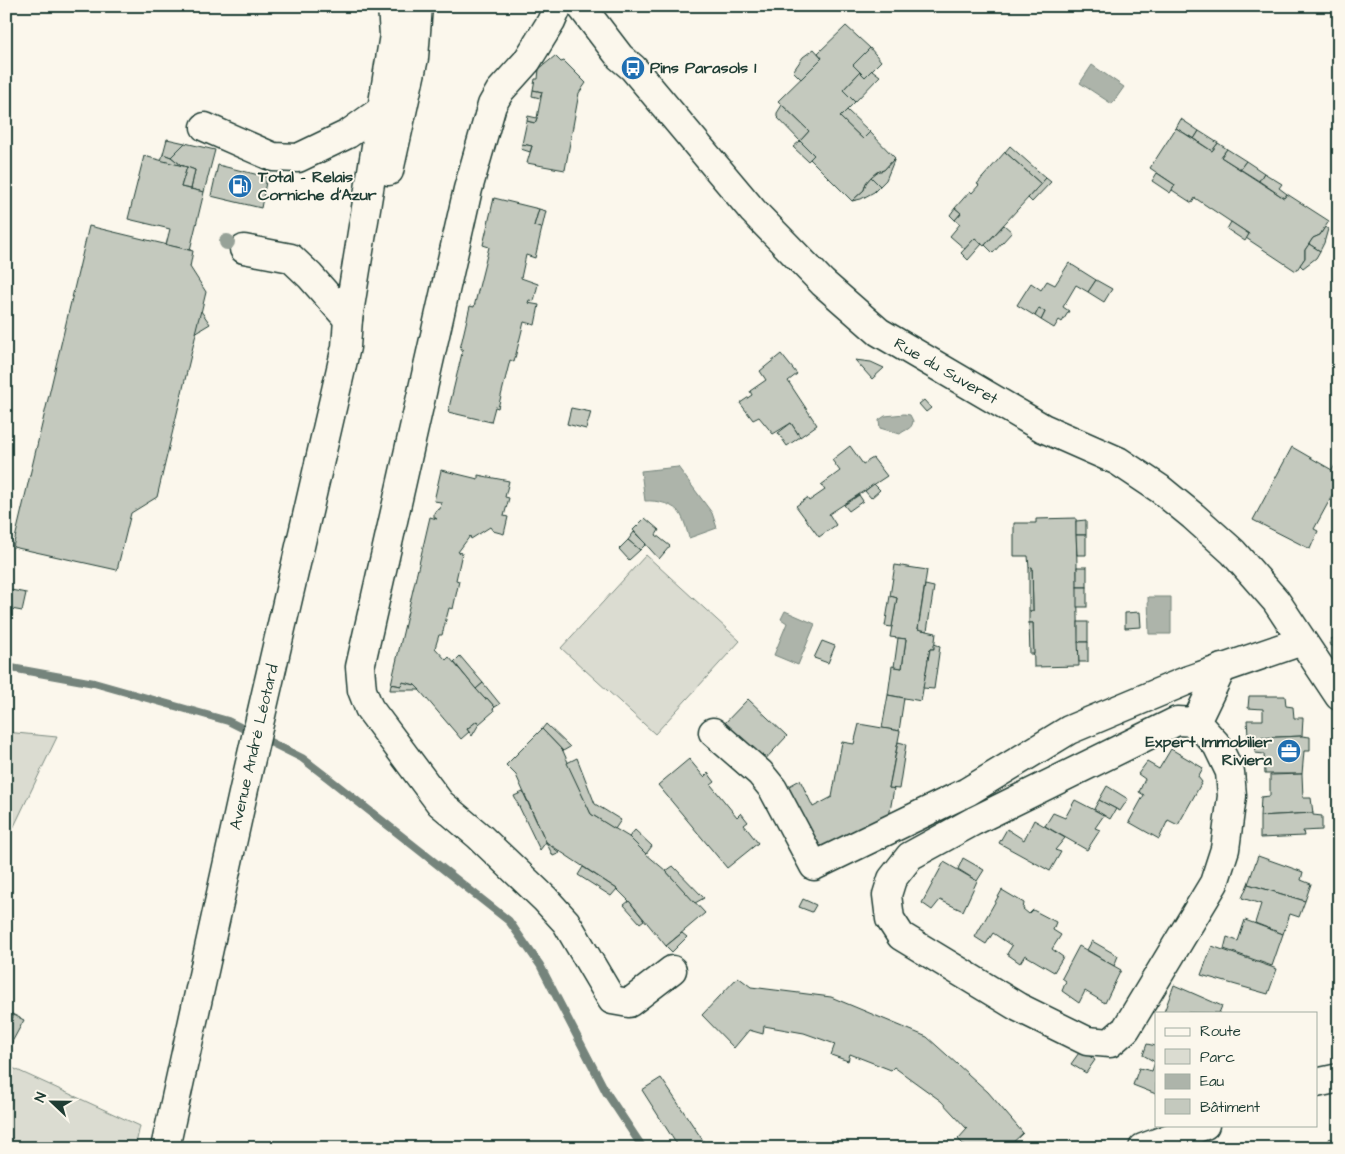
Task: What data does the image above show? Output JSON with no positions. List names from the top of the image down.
{
  "streets": {
    "main road": ["Rue du Suveret", "Avenue André Léotard"]
  },
  "places": {
    "bus stop": ["Pins Parasols 1"],
    "fuel station": ["Total - Relais Corniche d'Azur"],
    "office": ["Expert Immobilier Riviera"]
  },
  "legend": [
    "Route",
    "Parc",
    "Eau",
    "Bâtiment"
  ],
  "north": "left"
}
